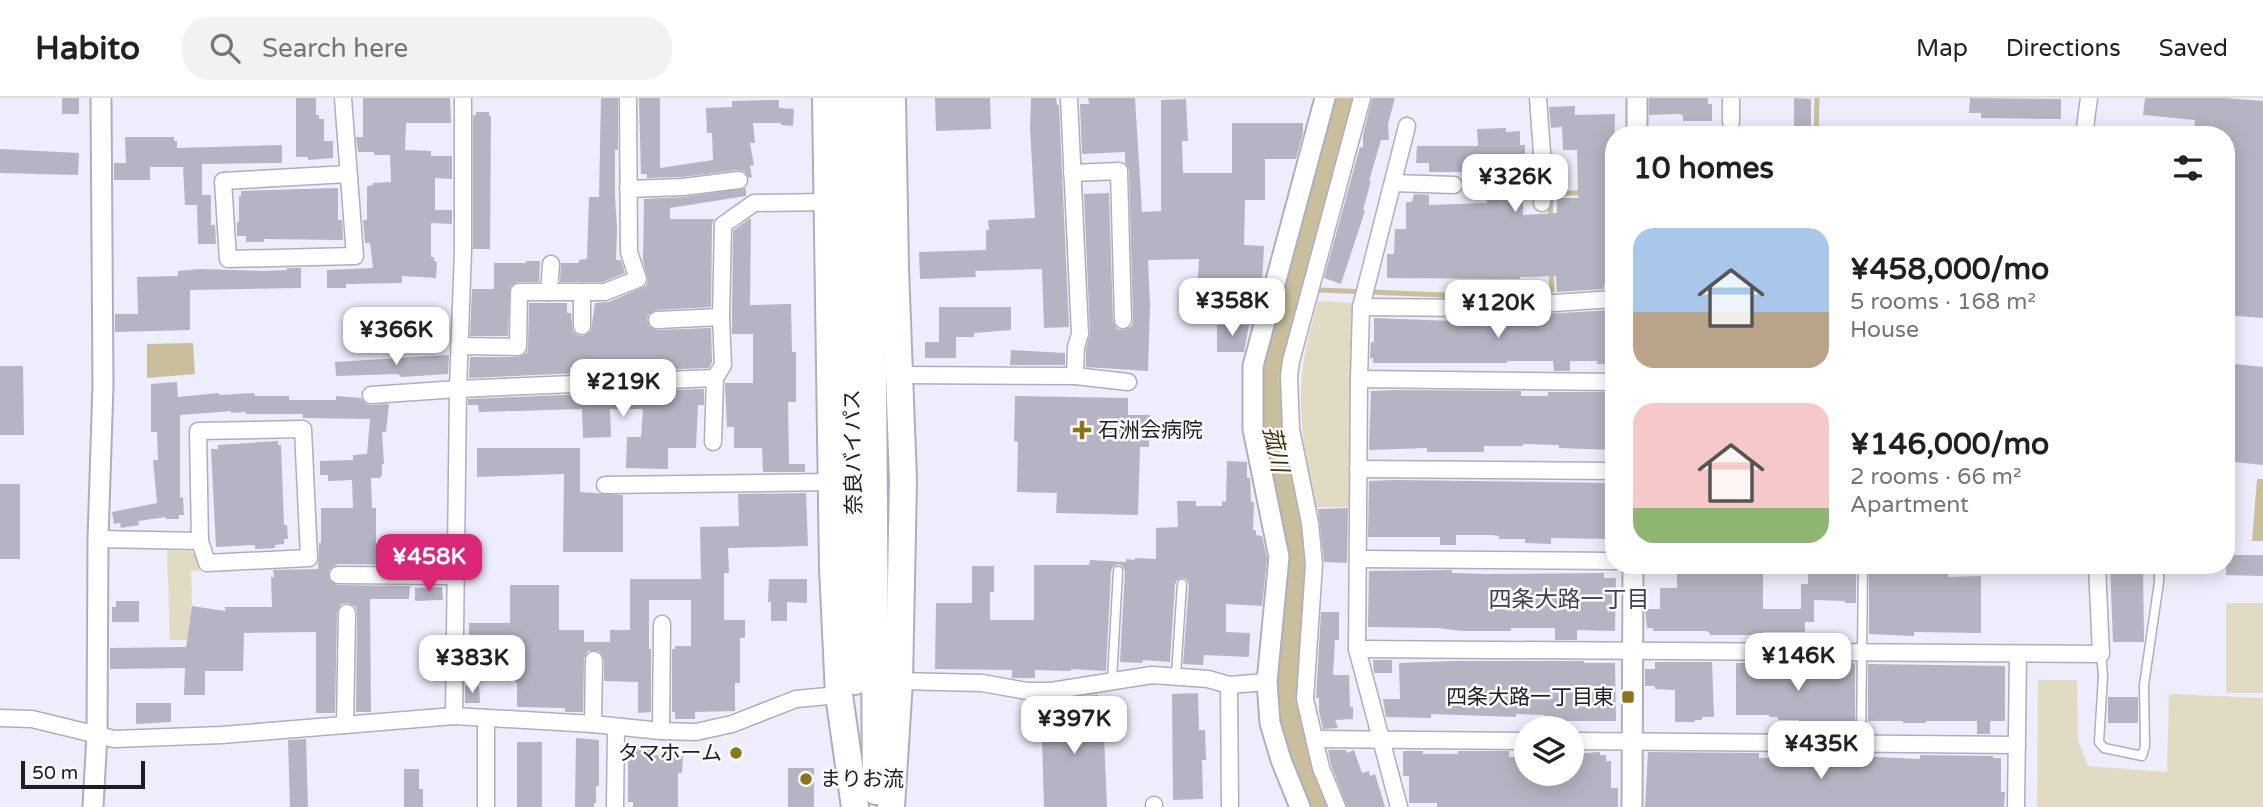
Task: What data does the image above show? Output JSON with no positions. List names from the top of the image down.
{
  "streets": {
    "highway": ["奈良バイパス"]
  },
  "districts": ["四条大路一丁目"],
  "water": ["菰川"],
  "places": {
    "health": ["石洲会病院"],
    "transit": ["四条大路一丁目東"],
    "other": ["タマホーム", "まりお流"]
  },
  "scale_bar": "50 m",
  "page": {
    "header": "Habito",
    "search": "Search here",
    "nav": ["Map", "Directions", "Saved"],
    "heading": "10 homes",
    "price": [
      "¥326K",
      "¥358K",
      "¥120K",
      "¥366K",
      "¥219K",
      "¥458K",
      "¥146K",
      "¥383K",
      "¥397K",
      "¥435K"
    ],
    "list": [
      {
        "name": "¥458,000/mo",
        "note": "5 rooms · 168 m² · House"
      },
      {
        "name": "¥146,000/mo",
        "note": "2 rooms · 66 m² · Apartment"
      }
    ],
    "scale": "50 m"
  }
}
